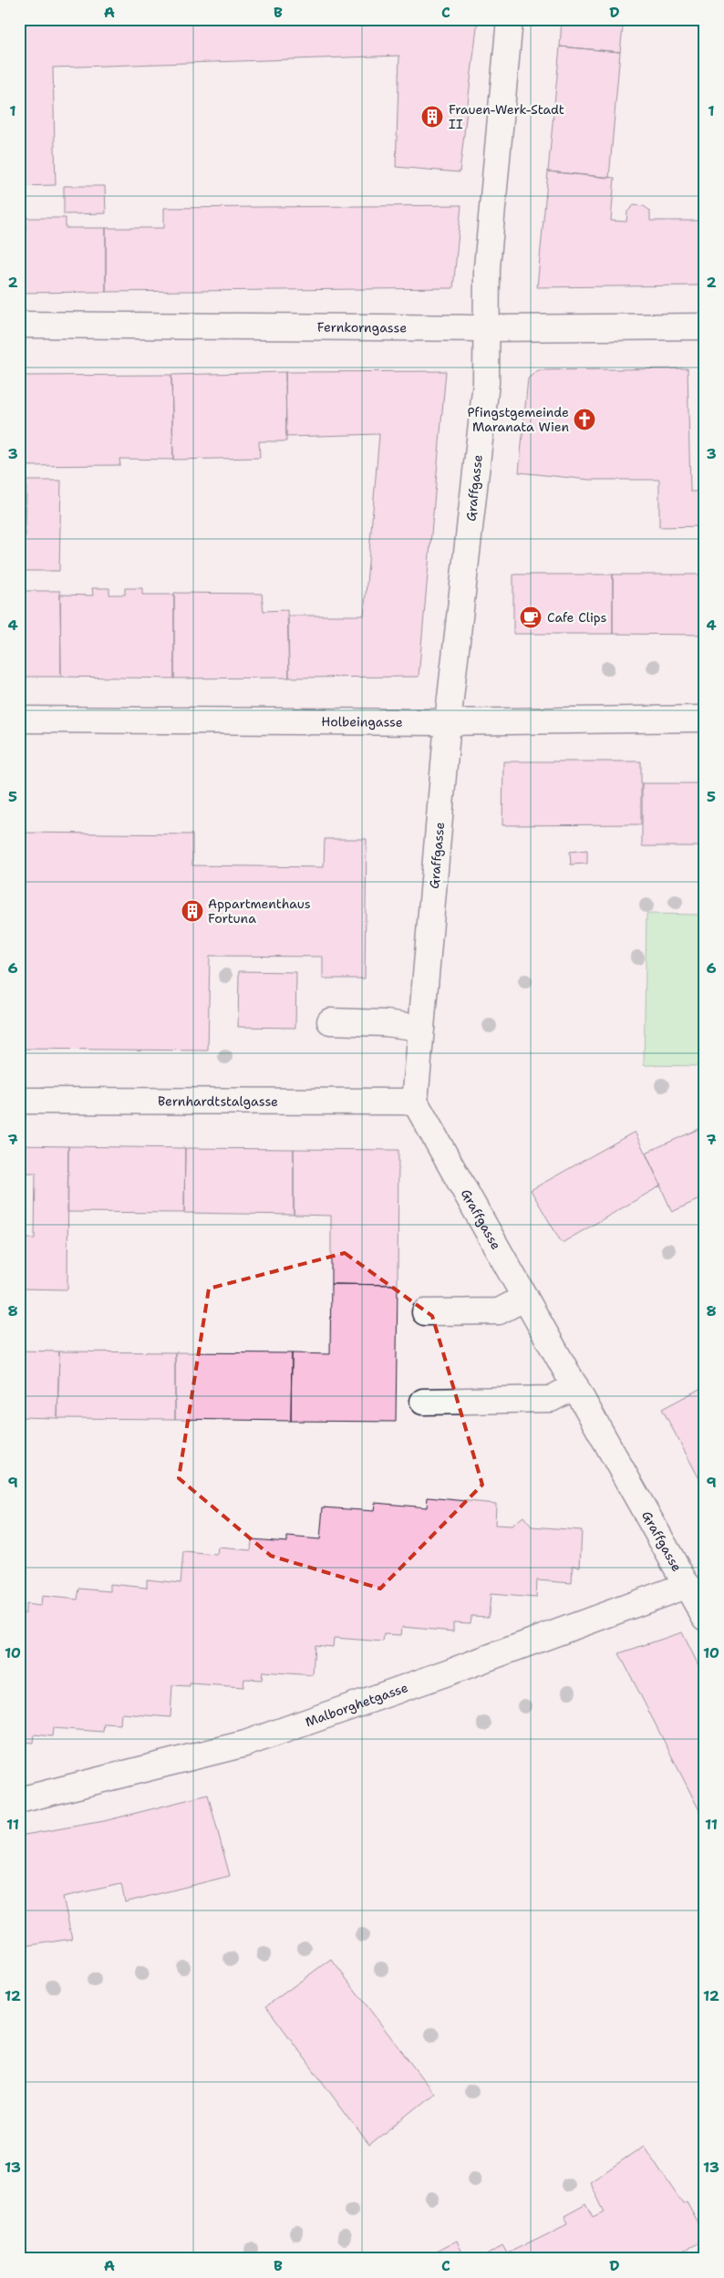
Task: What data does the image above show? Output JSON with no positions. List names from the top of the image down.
{
  "streets": {
    "street": [
      "Fernkorngasse",
      "Graffgasse",
      "Holbeingasse",
      "Bernhardtstalgasse",
      "Malborghetgasse"
    ]
  },
  "crossings": [
    ["Fernkorngasse", "Graffgasse"],
    ["Graffgasse", "Holbeingasse"],
    ["Graffgasse", "Bernhardtstalgasse"],
    ["Graffgasse", "Malborghetgasse"]
  ],
  "places": {
    "building": ["Frauen-Werk-Stadt II", "Appartmenthaus Fortuna"],
    "church": ["Pfingstgemeinde Maranata Wien"],
    "cafe": ["Cafe Clips"]
  },
  "grid": {
    "columns": [
      "A",
      "B",
      "C",
      "D"
    ],
    "rows": [
      "1",
      "2",
      "3",
      "4",
      "5",
      "6",
      "7",
      "8",
      "9",
      "10",
      "11",
      "12",
      "13"
    ]
  }
}
